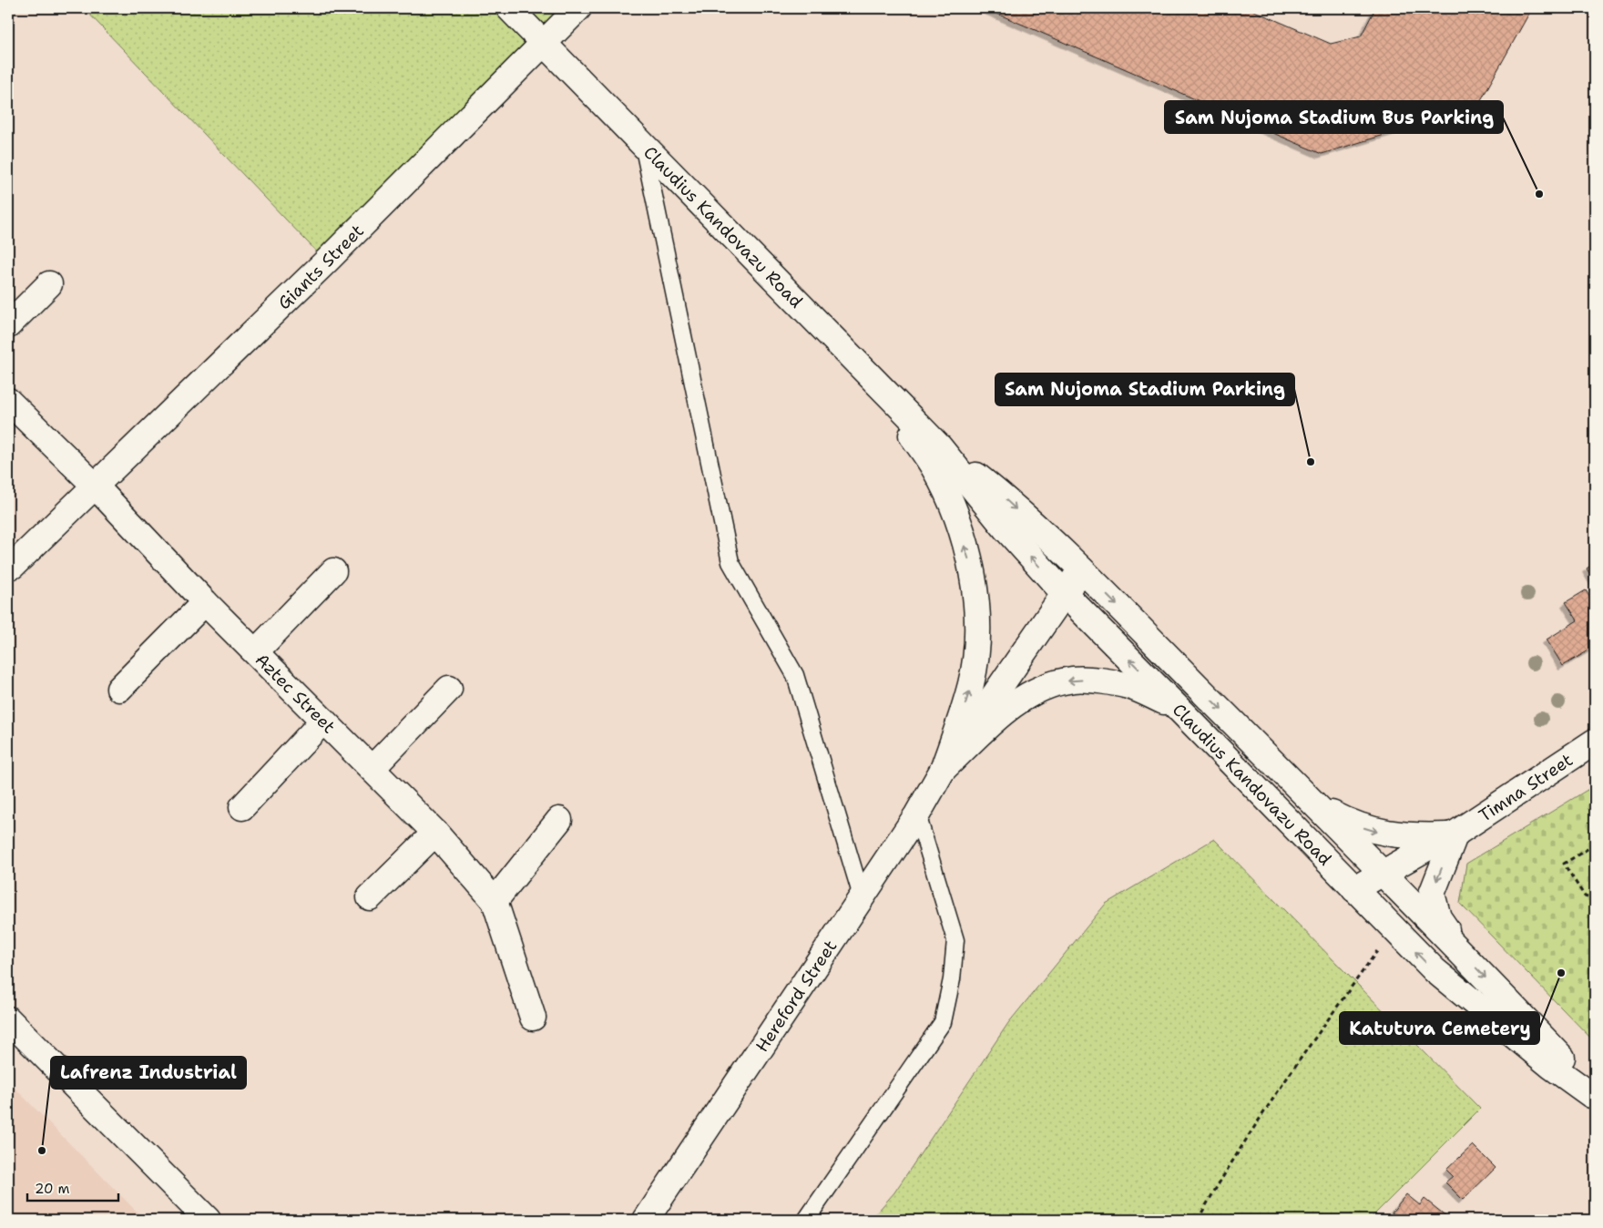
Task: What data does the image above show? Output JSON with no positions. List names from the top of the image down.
{
  "streets": {
    "street": [
      "Claudius Kandovazu Road",
      "Giants Street",
      "Aztec Street",
      "Timna Street",
      "Hereford Street"
    ]
  },
  "crossings": [
    ["Claudius Kandovazu Road", "Giants Street"],
    ["Claudius Kandovazu Road", "Timna Street"],
    ["Giants Street", "Aztec Street"]
  ],
  "places": [
    "Sam Nujoma Stadium Bus Parking",
    "Sam Nujoma Stadium Parking",
    "Katutura Cemetery",
    "Lafrenz Industrial"
  ],
  "scale_bar": "20 m"
}
